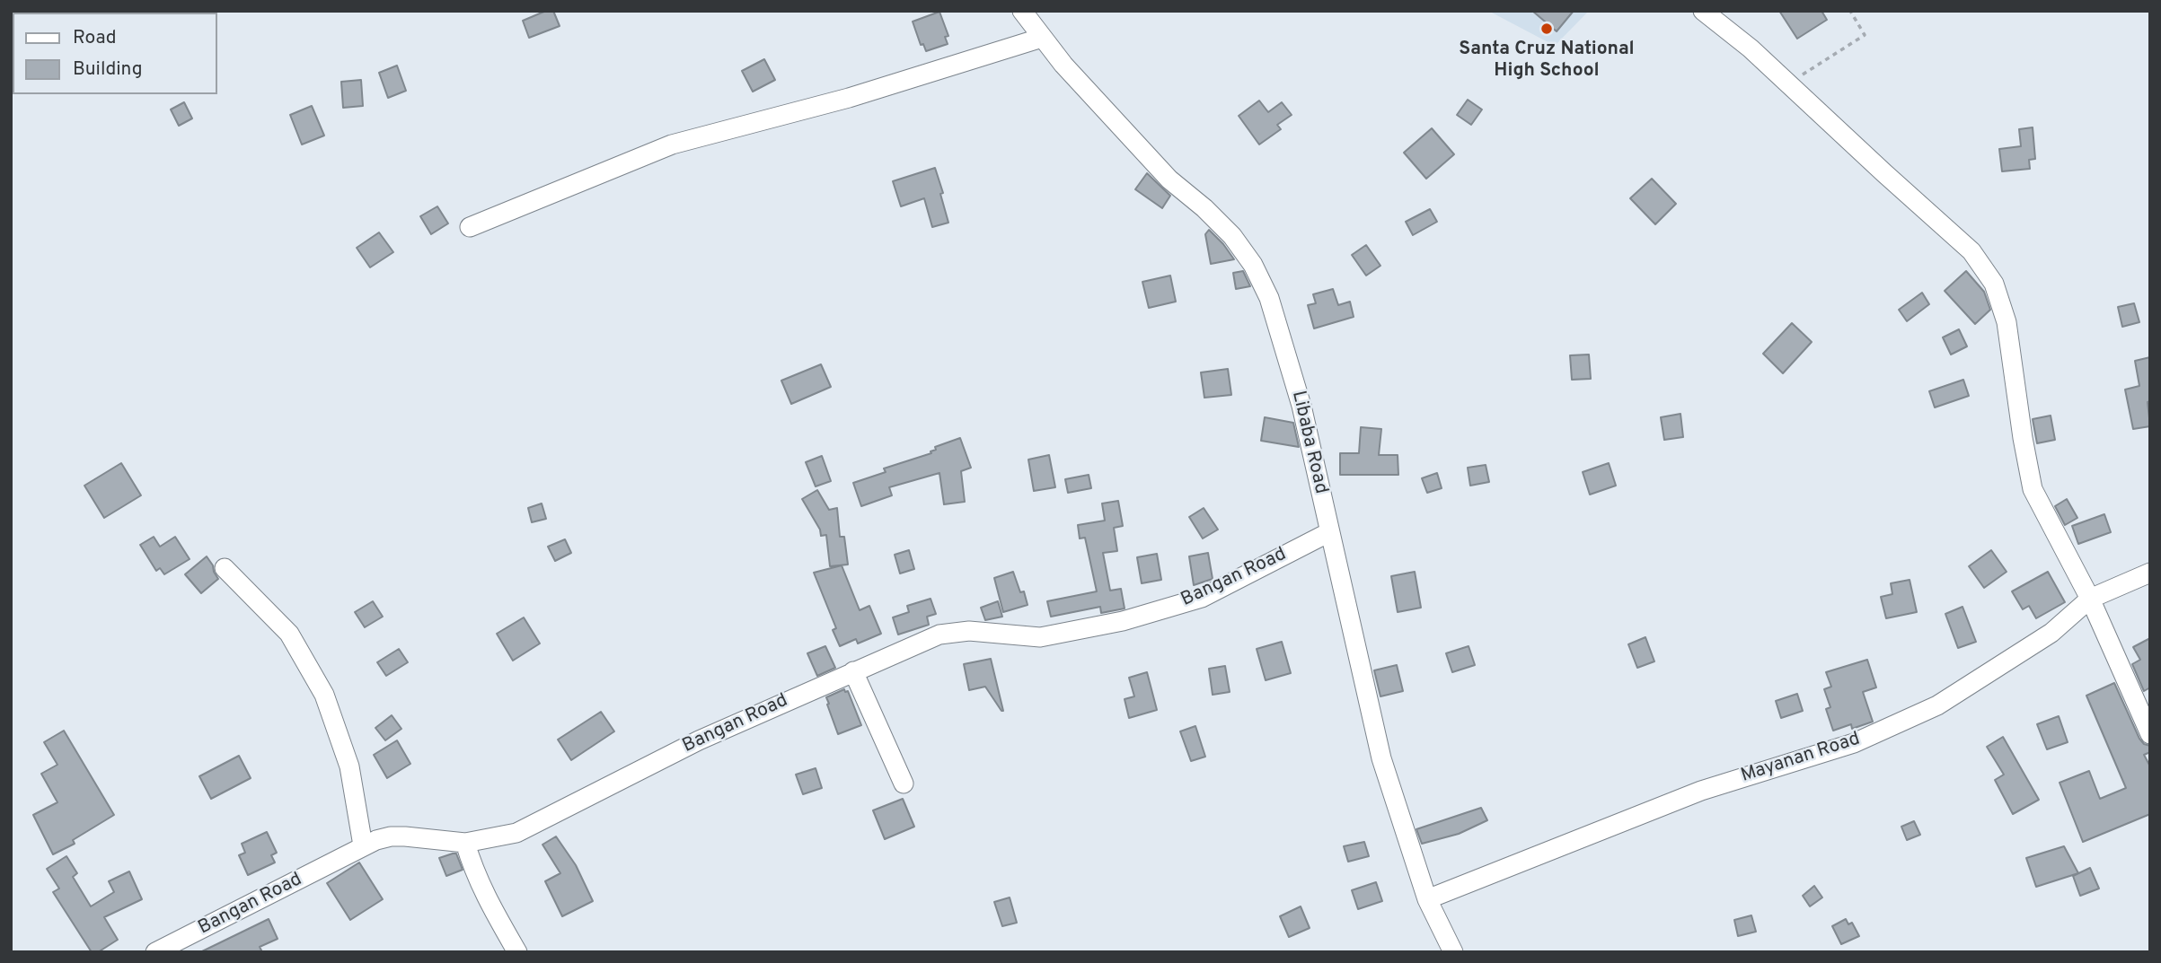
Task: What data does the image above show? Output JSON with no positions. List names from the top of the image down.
{
  "streets": {
    "street": ["Libaba Road", "Bangan Road", "Mayanan Road"]
  },
  "crossings": [
    ["Libaba Road", "Bangan Road"],
    ["Libaba Road", "Mayanan Road"]
  ],
  "places": ["Santa Cruz National High School"],
  "legend": ["Road", "Building"]
}
